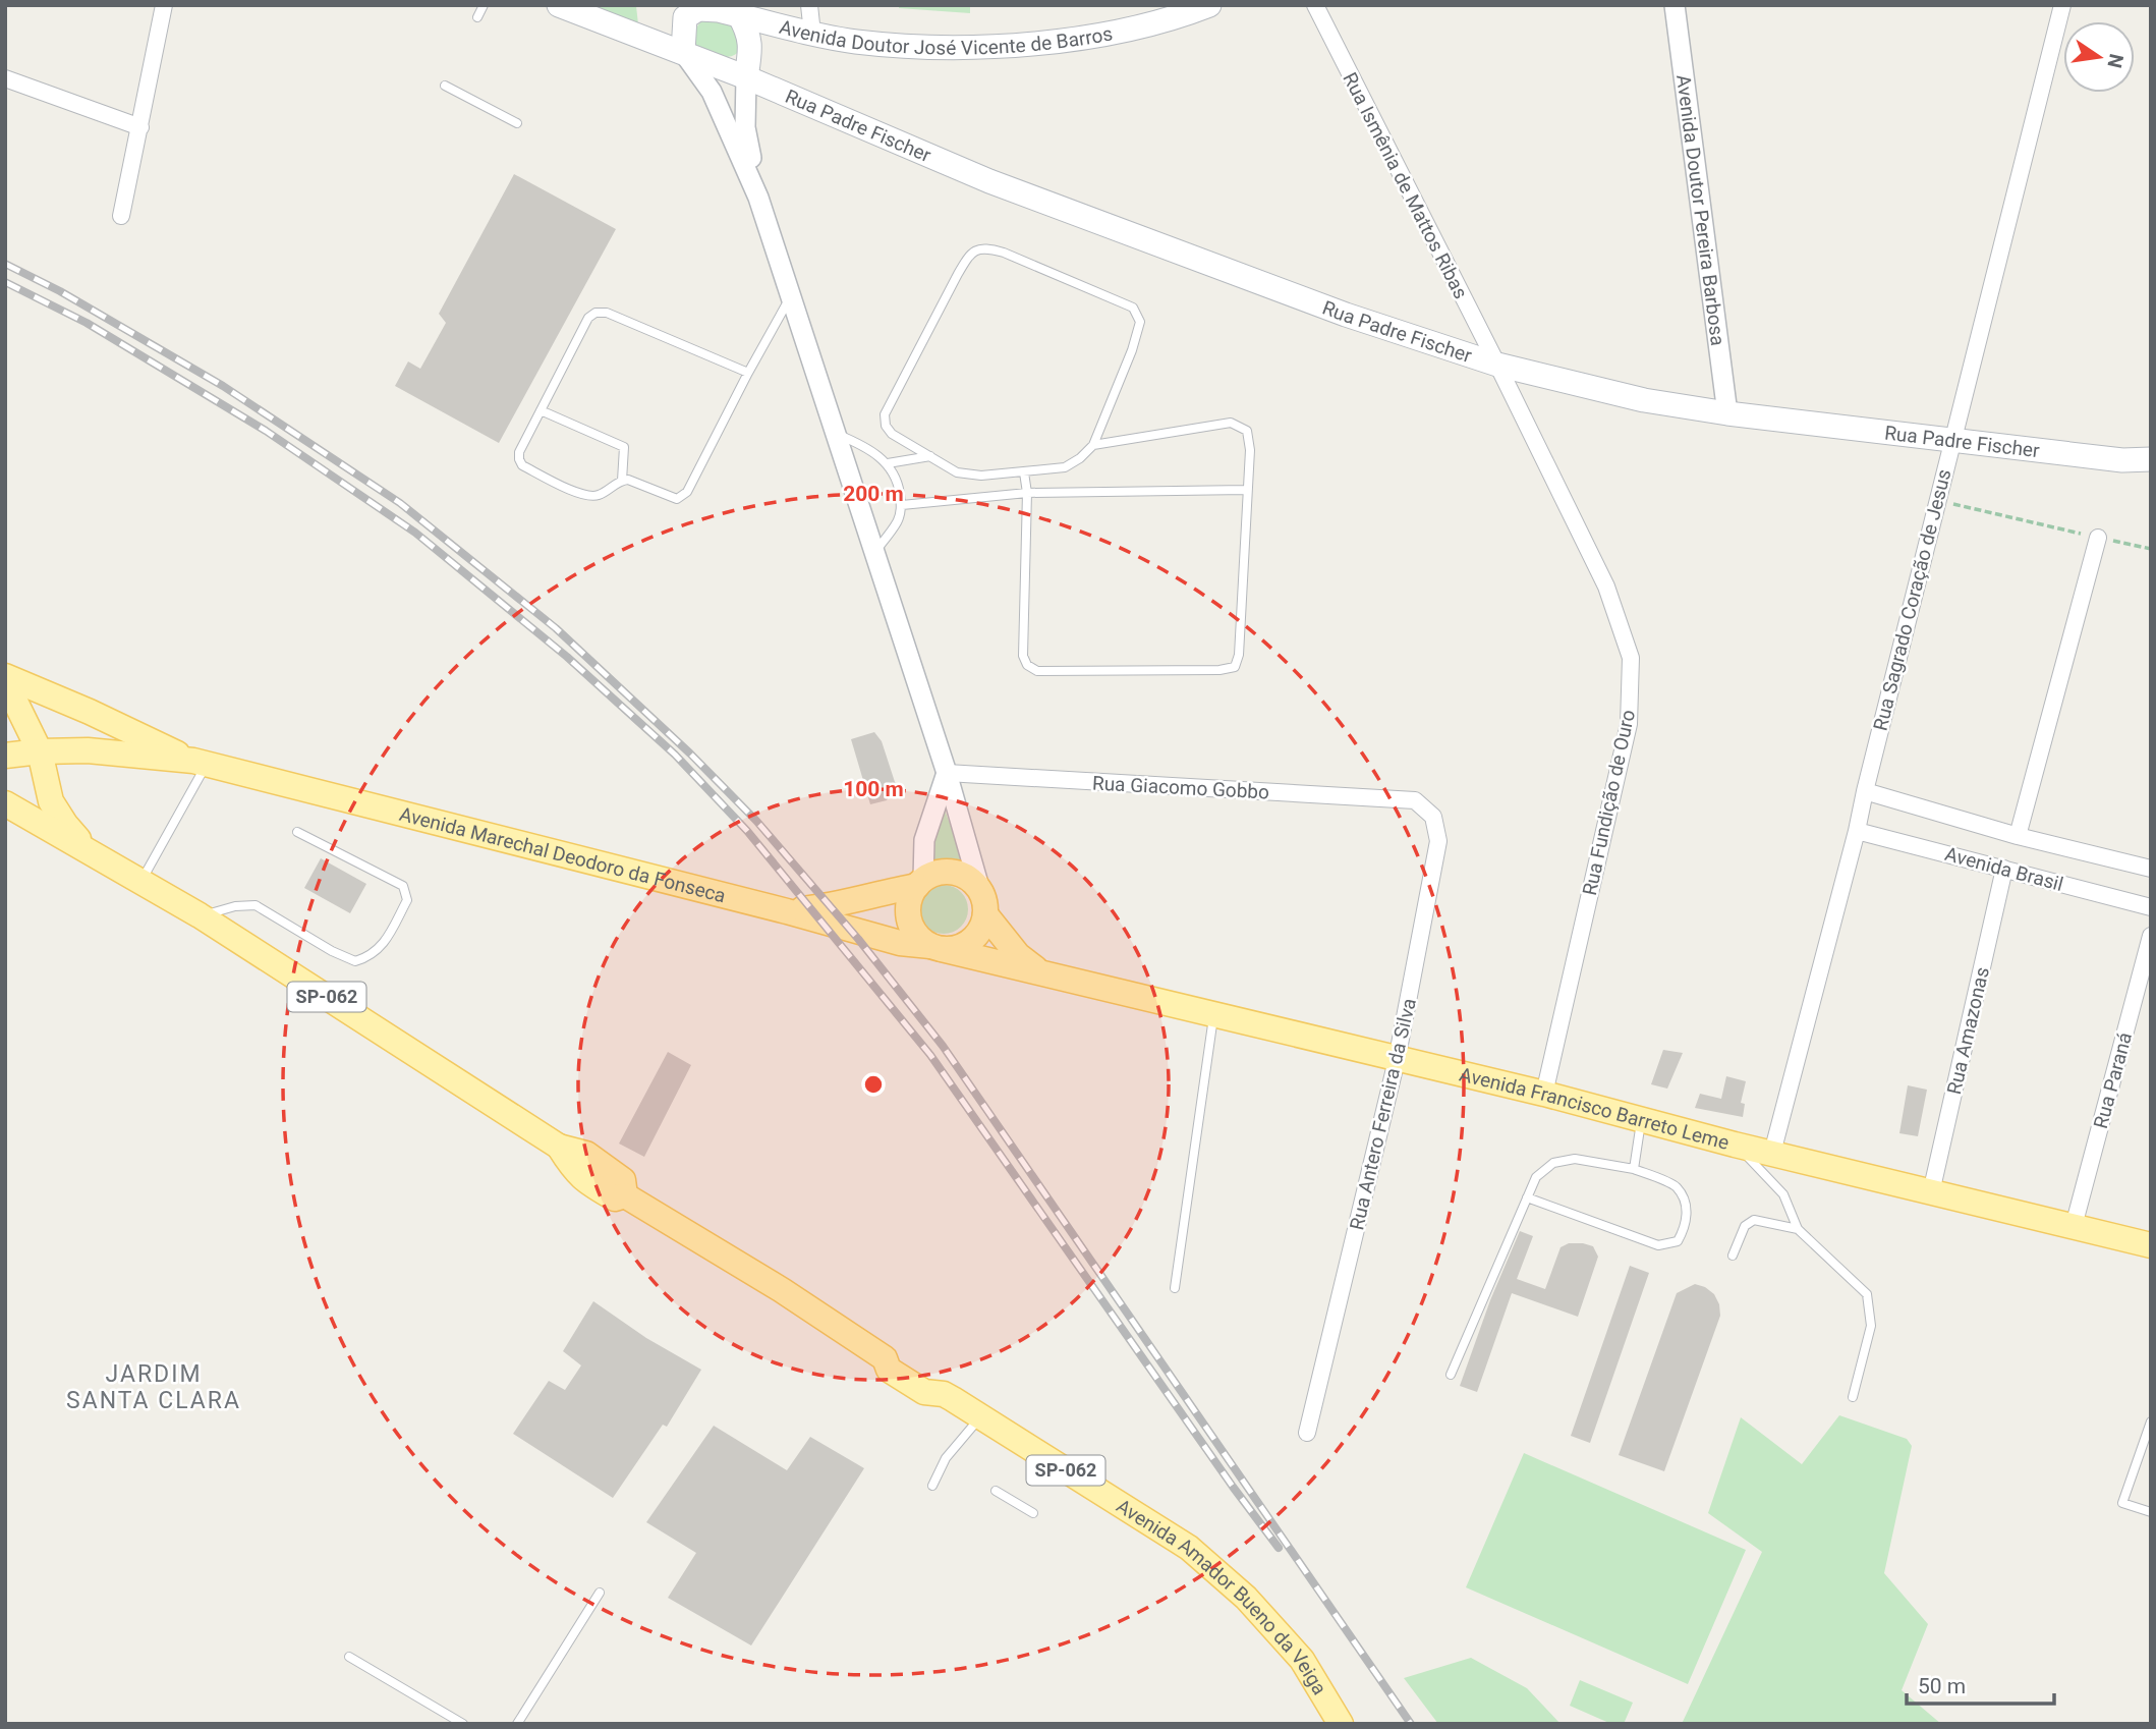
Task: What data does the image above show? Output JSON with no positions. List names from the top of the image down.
{
  "streets": {
    "main road": [
      "Avenida Doutor José Vicente de Barros",
      "Rua Padre Fischer",
      "Avenida Marechal Deodoro da Fonseca",
      "SP-062",
      "Avenida Francisco Barreto Leme",
      "Avenida Amador Bueno da Veiga"
    ],
    "street": [
      "Rua Ismênia de Mattos Ribas",
      "Avenida Doutor Pereira Barbosa",
      "Rua Sagrado Coração de Jesus",
      "Rua Giacomo Gobbo",
      "Rua Fundição de Ouro",
      "Avenida Brasil",
      "Rua Amazonas",
      "Rua Paraná",
      "Rua Antero Ferreira da Silva"
    ]
  },
  "crossings": [
    ["Rua Padre Fischer", "Rua Ismênia de Mattos Ribas"],
    ["Rua Padre Fischer", "Avenida Doutor Pereira Barbosa"],
    ["Rua Padre Fischer", "Rua Sagrado Coração de Jesus"],
    ["Rua Padre Fischer", "Rua Fundição de Ouro"],
    ["Rua Ismênia de Mattos Ribas", "Rua Fundição de Ouro"],
    ["Rua Sagrado Coração de Jesus", "Avenida Brasil"],
    ["Rua Sagrado Coração de Jesus", "Avenida Francisco Barreto Leme"],
    ["Rua Giacomo Gobbo", "Rua Antero Ferreira da Silva"],
    ["Rua Fundição de Ouro", "Avenida Francisco Barreto Leme"],
    ["Avenida Marechal Deodoro da Fonseca", "SP-062"],
    ["Avenida Marechal Deodoro da Fonseca", "Avenida Francisco Barreto Leme"],
    ["Avenida Brasil", "Rua Amazonas"],
    ["SP-062", "Avenida Amador Bueno da Veiga"],
    ["Rua Amazonas", "Avenida Francisco Barreto Leme"],
    ["Rua Paraná", "Avenida Francisco Barreto Leme"],
    ["Avenida Francisco Barreto Leme", "Rua Antero Ferreira da Silva"]
  ],
  "districts": ["JARDIM SANTA CLARA"],
  "scale_bar": "50 m",
  "north": "right",
  "rings": ["200 m", "100 m"]
}
